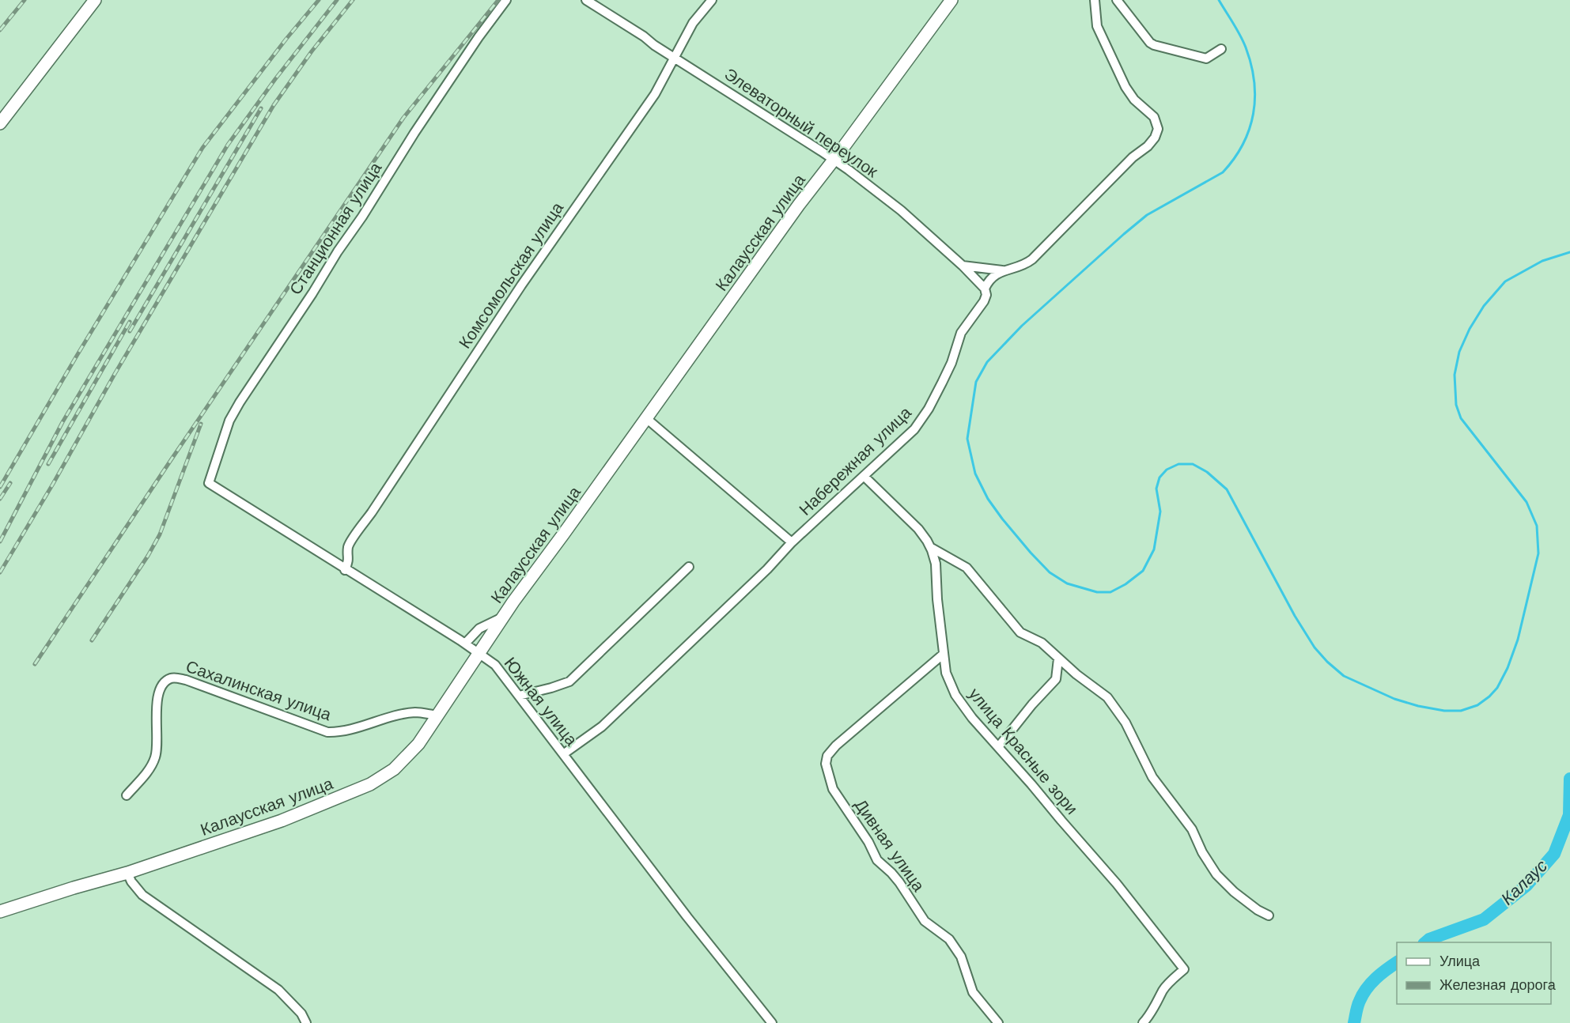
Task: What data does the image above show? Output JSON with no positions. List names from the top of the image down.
{
  "streets": {
    "street": [
      "Элеваторный переулок",
      "Станционная улица",
      "Калаусская улица",
      "Комсомольская улица",
      "Набережная улица",
      "Сахалинская улица",
      "Южная улица",
      "улица Красные зори",
      "Дивная улица"
    ]
  },
  "crossings": [
    ["Элеваторный переулок", "Калаусская улица"],
    ["Элеваторный переулок", "Комсомольская улица"],
    ["Элеваторный переулок", "Набережная улица"],
    ["Станционная улица", "Южная улица"],
    ["Калаусская улица", "Сахалинская улица"],
    ["Калаусская улица", "Южная улица"],
    ["Комсомольская улица", "Южная улица"],
    ["Набережная улица", "Южная улица"],
    ["Набережная улица", "улица Красные зори"],
    ["улица Красные зори", "Дивная улица"]
  ],
  "water": ["Калаус"],
  "legend": ["Улица", "Железная дорога"]
}
